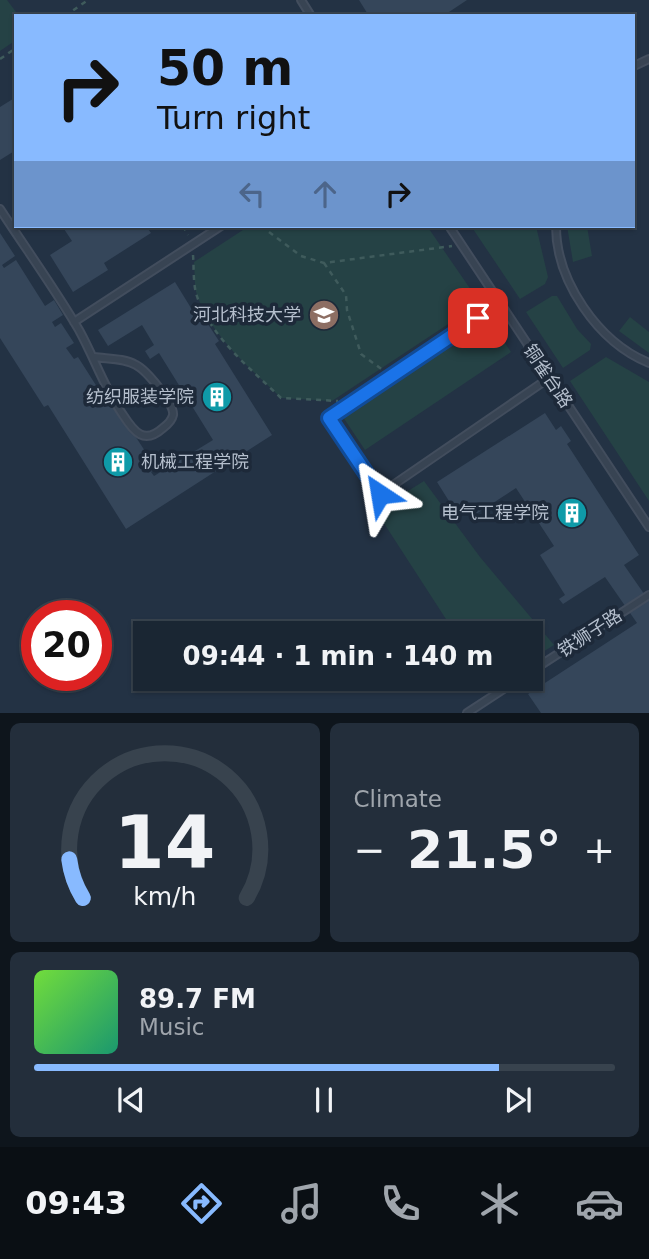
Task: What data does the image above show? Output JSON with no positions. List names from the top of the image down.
{
  "streets": {
    "lane": ["铜雀台路", "铁狮子路"]
  },
  "places": {
    "school or university": ["河北科技大学"],
    "building": ["纺织服装学院", "机械工程学院", "电气工程学院"]
  },
  "page": {
    "turn": ["50 m", "Turn right"],
    "limit": "20",
    "trip": "09:44 · 1 min · 140 m",
    "tile": "Climate",
    "heat": ["−", "21.5°", "+"],
    "song": ["89.7 FM", "Music"],
    "tabs": "09:43",
    "gauge": ["14", "km/h"]
  }
}
